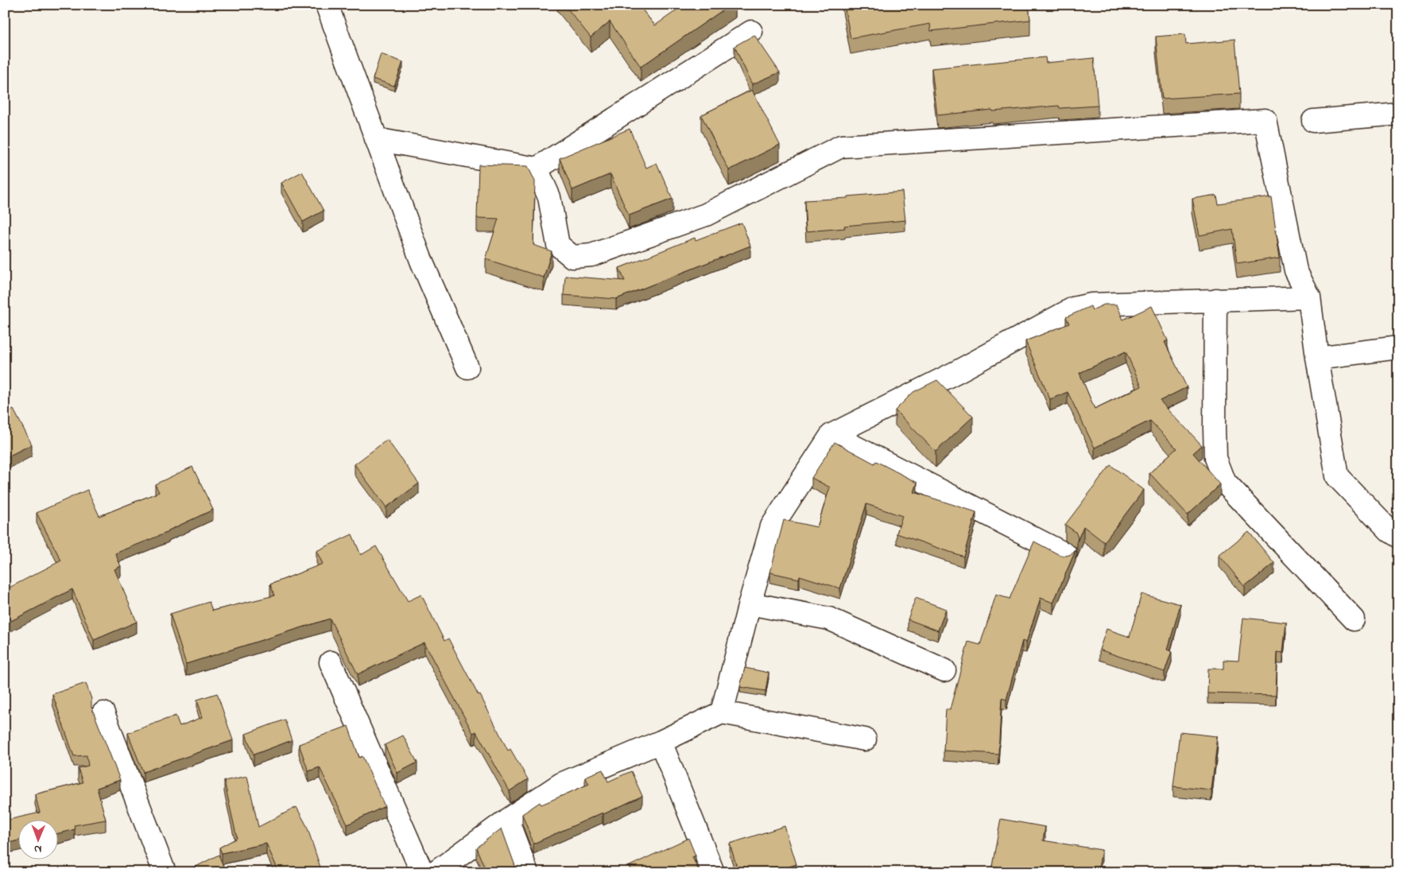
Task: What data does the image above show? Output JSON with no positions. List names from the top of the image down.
{
  "north": "bottom"
}
